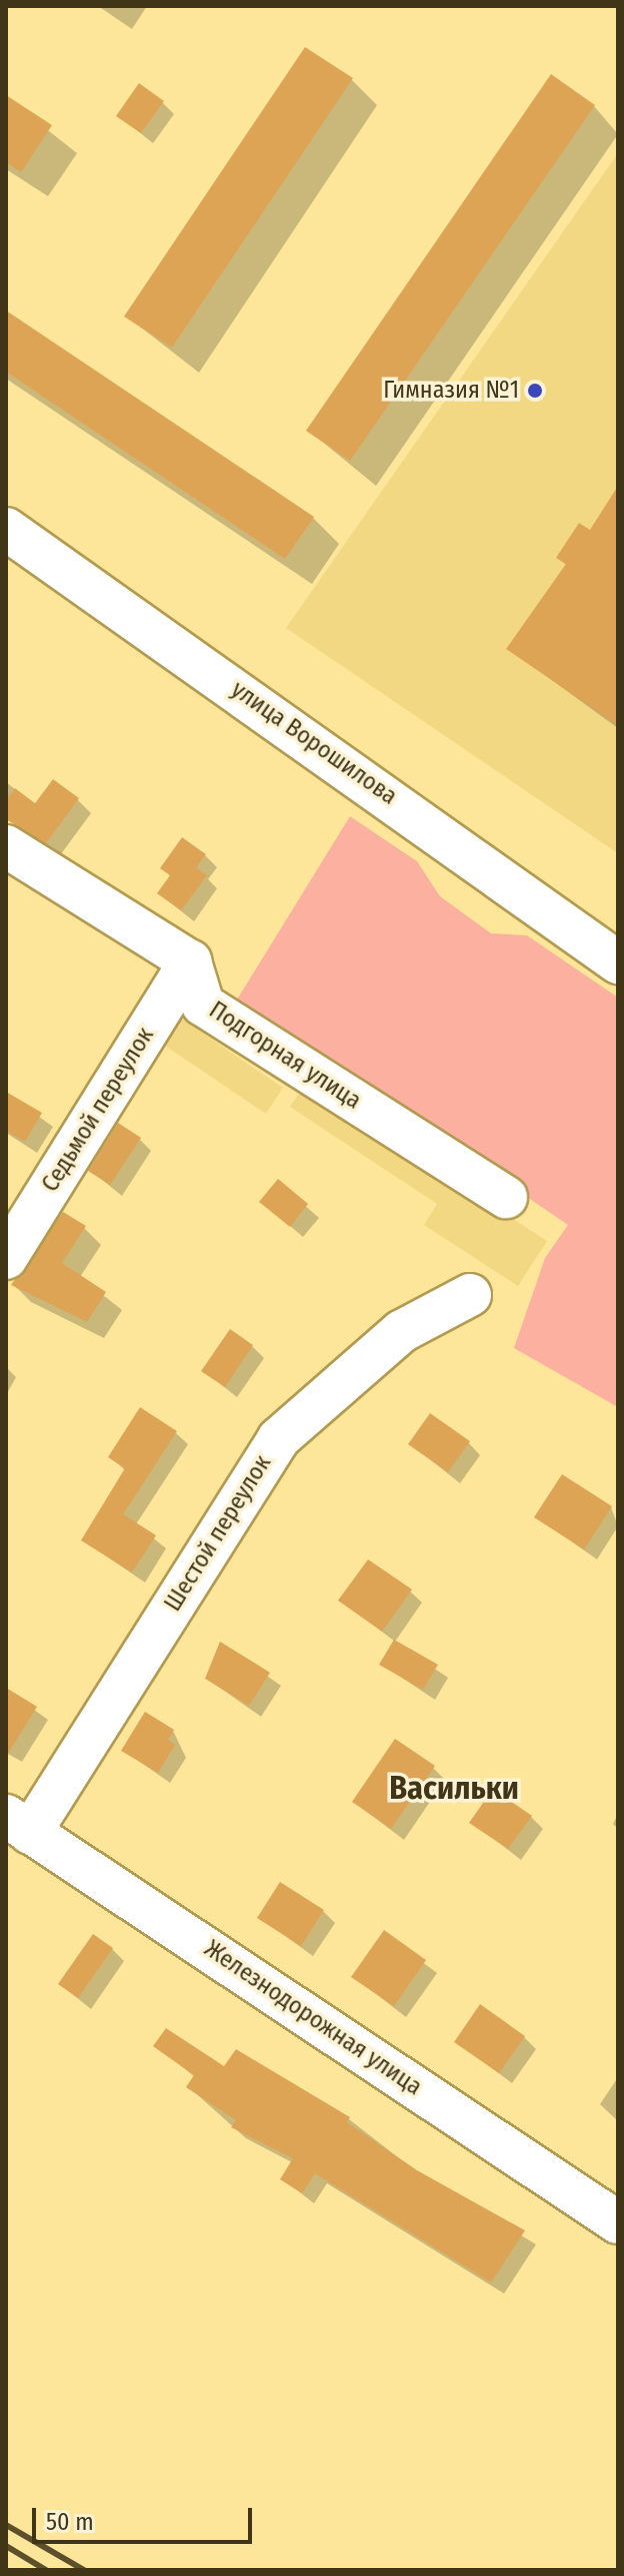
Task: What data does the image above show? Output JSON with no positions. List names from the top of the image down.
{
  "streets": {
    "street": [
      "улица Ворошилова",
      "Подгорная улица",
      "Седьмой переулок",
      "Шестой переулок",
      "Железнодорожная улица"
    ]
  },
  "crossings": [
    ["Подгорная улица", "Седьмой переулок"],
    ["Шестой переулок", "Железнодорожная улица"]
  ],
  "districts": ["Васильки"],
  "places": ["Гимназия №1"],
  "scale_bar": "50 m"
}
